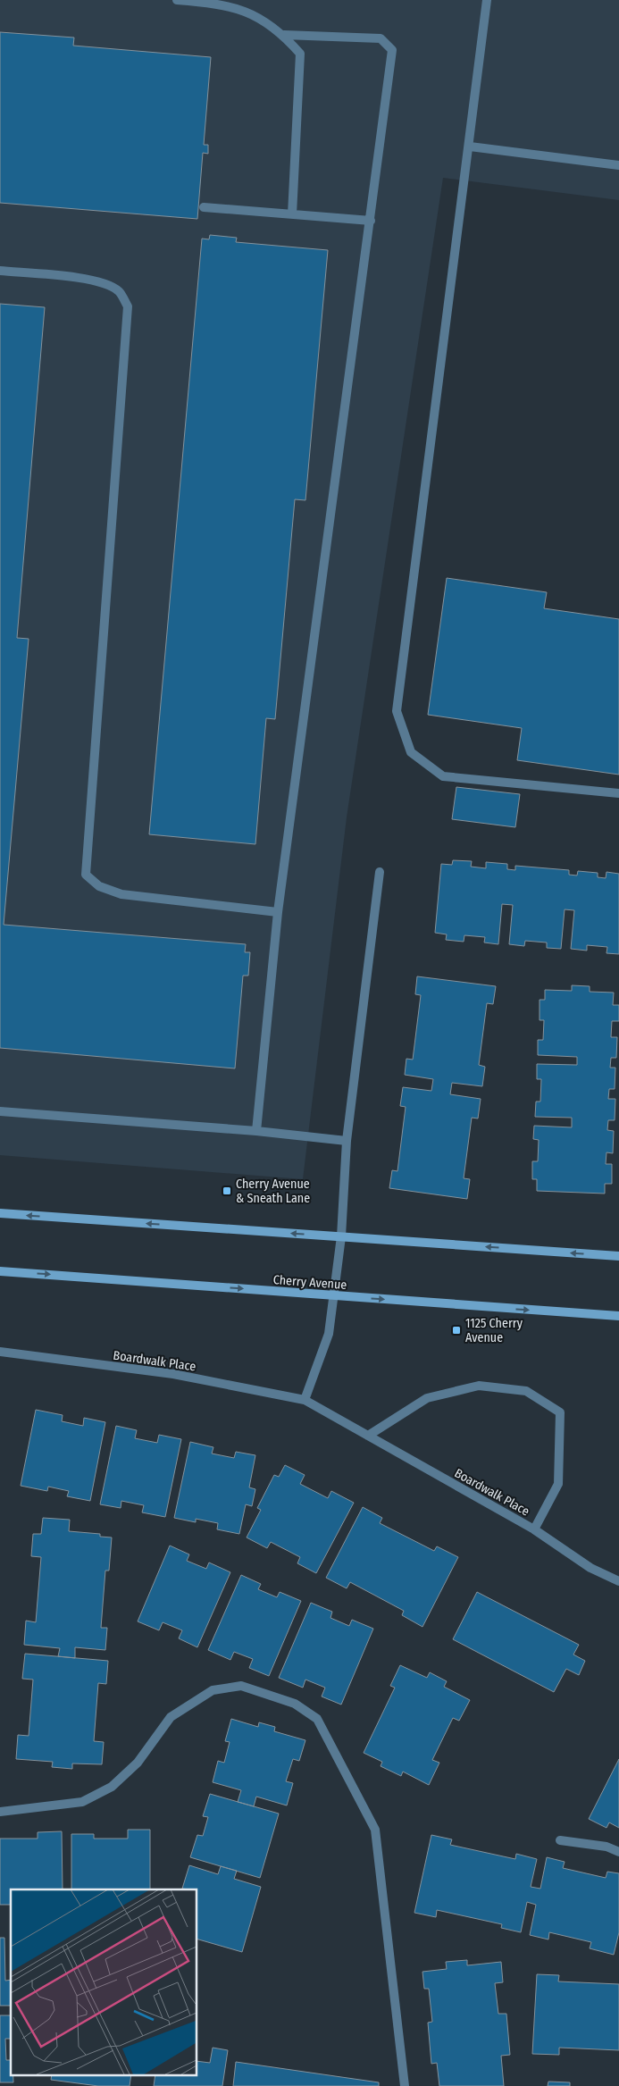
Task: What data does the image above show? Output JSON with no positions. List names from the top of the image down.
{
  "streets": {
    "street": ["Cherry Avenue", "Boardwalk Place"]
  },
  "places": {
    "transit": ["Cherry Avenue & Sneath Lane", "1125 Cherry Avenue"]
  }
}
